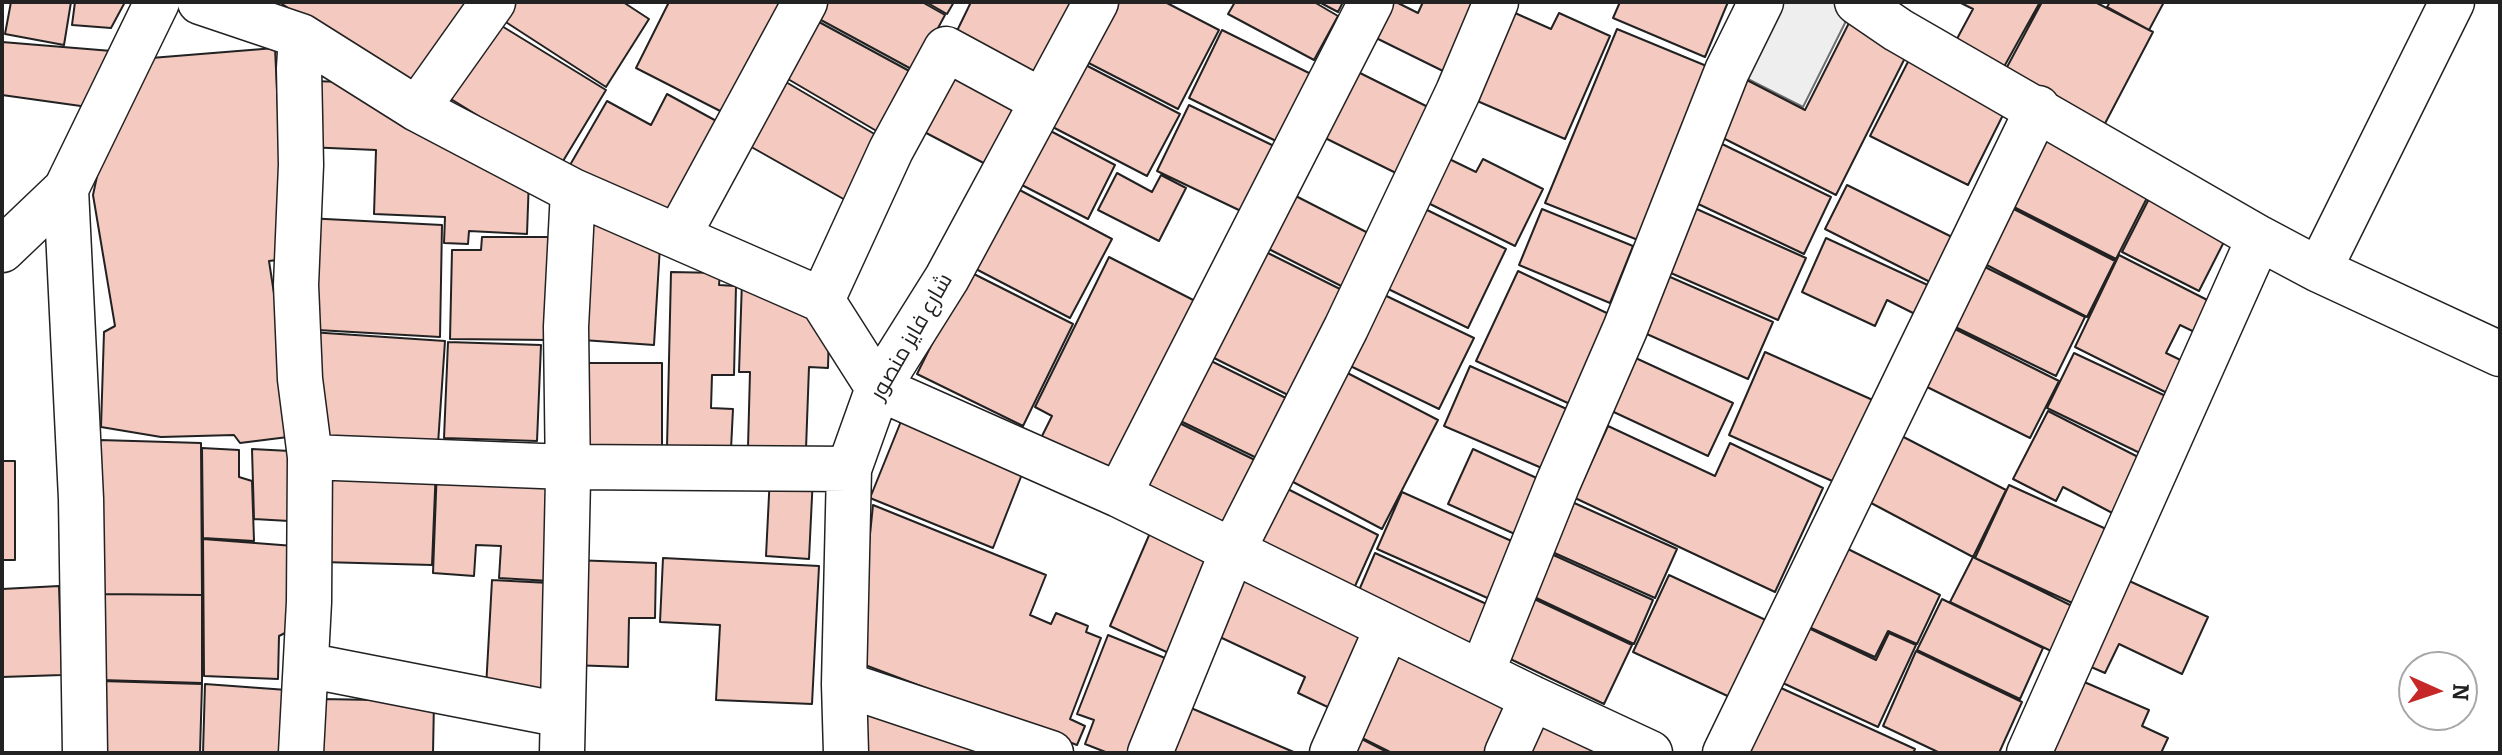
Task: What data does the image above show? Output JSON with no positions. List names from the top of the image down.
{
  "streets": {
    "street": ["شارع فايز منصور"]
  },
  "north": "right"
}
